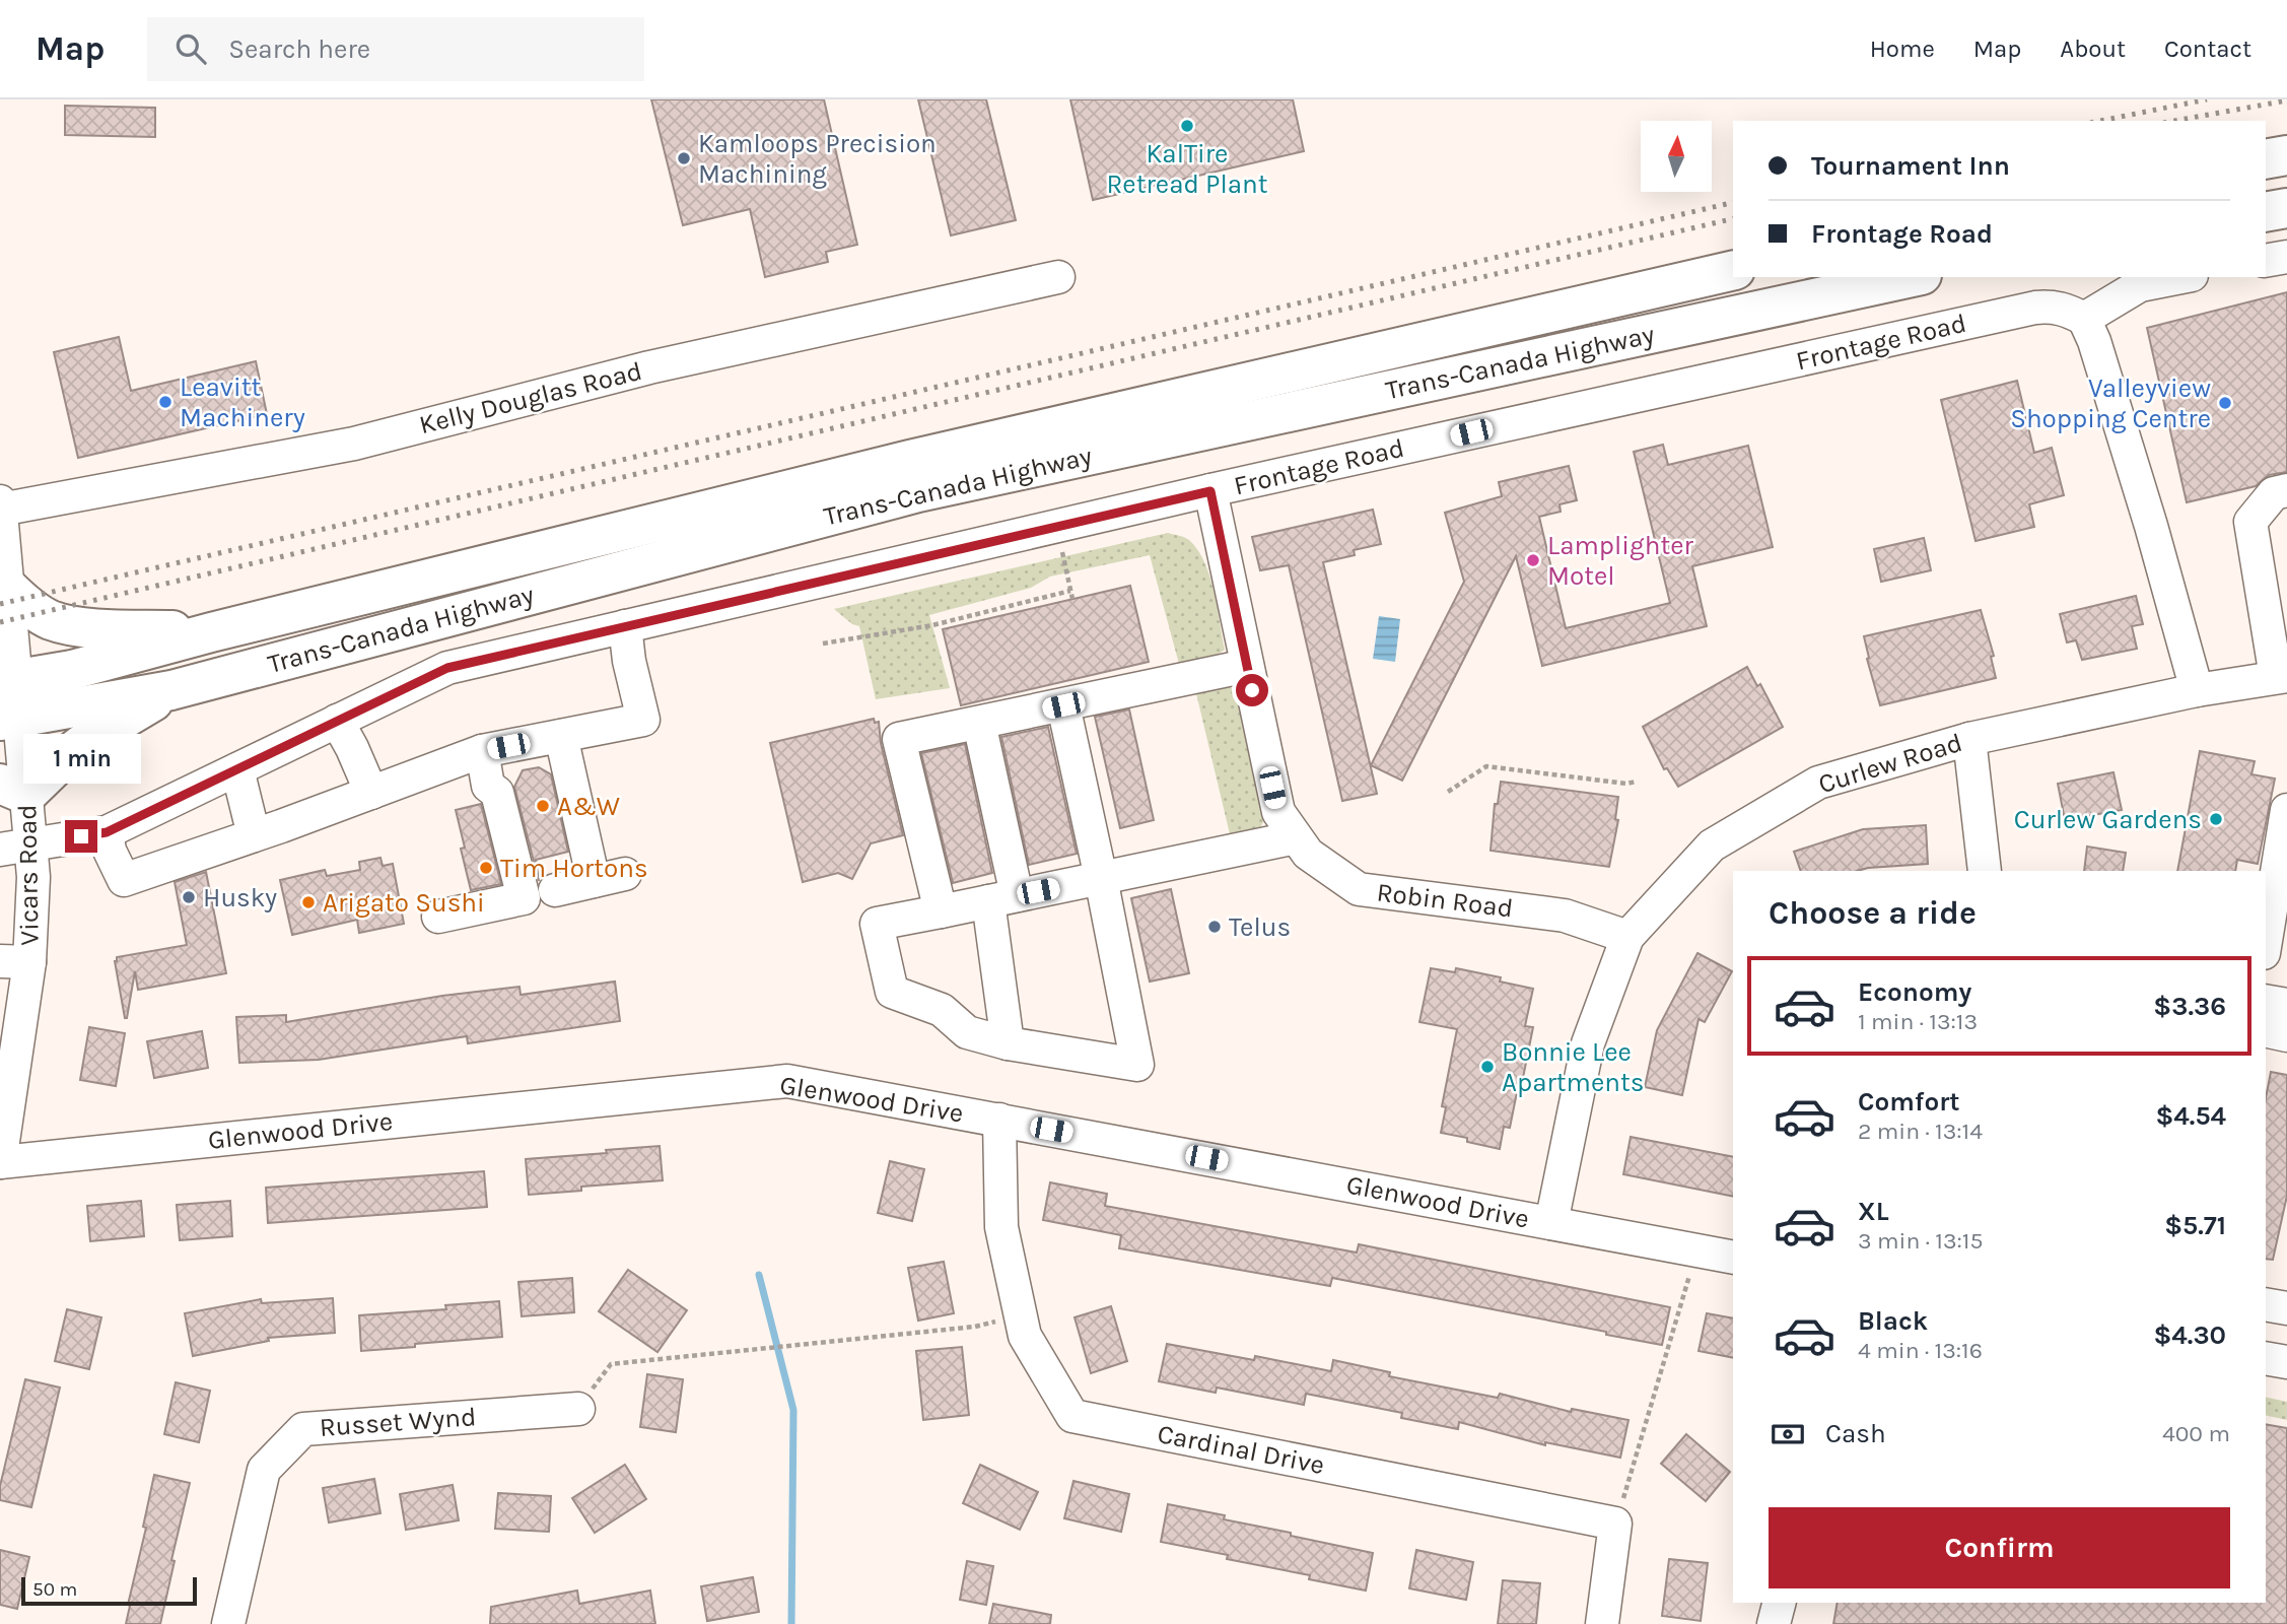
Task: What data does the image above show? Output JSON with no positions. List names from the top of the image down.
{
  "streets": {
    "highway": ["Trans-Canada Highway"],
    "street": [
      "Frontage Road",
      "Kelly Douglas Road",
      "Curlew Road",
      "Vicars Road",
      "Robin Road",
      "Glenwood Drive",
      "Russet Wynd",
      "Cardinal Drive"
    ]
  },
  "crossings": [
    ["Frontage Road", "Vicars Road"],
    ["Frontage Road", "Robin Road"],
    ["Trans-Canada Highway", "Vicars Road"],
    ["Kelly Douglas Road", "Vicars Road"],
    ["Curlew Road", "Robin Road"],
    ["Curlew Road", "Glenwood Drive"],
    ["Vicars Road", "Glenwood Drive"],
    ["Glenwood Drive", "Cardinal Drive"]
  ],
  "places": [
    "KalTire Retread Plant",
    "Kamloops Precision Machining",
    "Leavitt Machinery",
    "Valleyview Shopping Centre",
    "Lamplighter Motel",
    "A&W",
    "Curlew Gardens",
    "Tim Hortons",
    "Husky",
    "Arigato Sushi",
    "Telus",
    "Bonnie Lee Apartments"
  ],
  "scale_bar": "50 m",
  "north": "top",
  "page": {
    "header": "Map",
    "search": "Search here",
    "nav": [
      "Home",
      "Map",
      "About",
      "Contact"
    ],
    "banner": ["Tournament Inn", "Frontage Road"],
    "bubble": "1 min",
    "heading": "Choose a ride",
    "list": [
      {
        "name": "Economy",
        "note": "1 min · 13:13",
        "value": "$3.36"
      },
      {
        "name": "Comfort",
        "note": "2 min · 13:14",
        "value": "$4.54"
      },
      {
        "name": "XL",
        "note": "3 min · 13:15",
        "value": "$5.71"
      },
      {
        "name": "Black",
        "note": "4 min · 13:16",
        "value": "$4.30"
      }
    ],
    "pay": ["Cash", "400 m"],
    "buttons": "Confirm",
    "scale": "50 m"
  }
}
